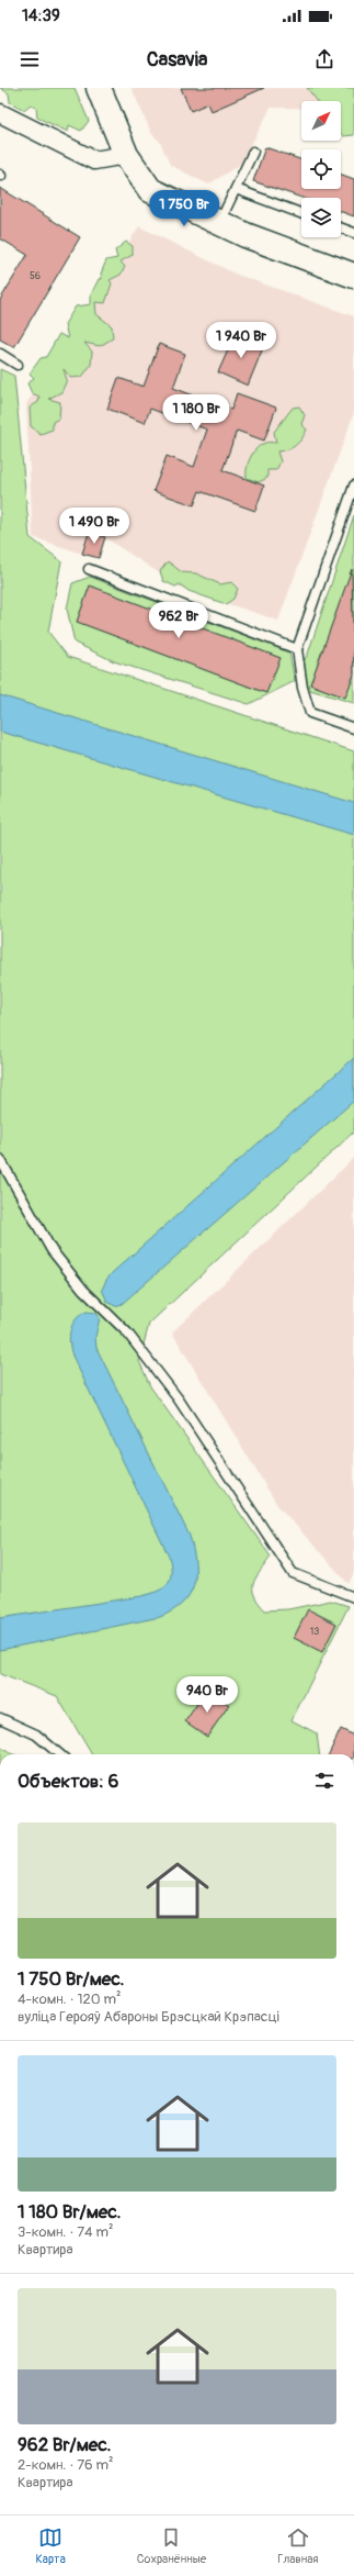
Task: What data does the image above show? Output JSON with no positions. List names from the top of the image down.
{
  "house_numbers": ["56", "13"],
  "north": "top right",
  "page": {
    "status": "14:39",
    "header": "Casavia",
    "price": [
      "1 750 Br",
      "1 940 Br",
      "1 180 Br",
      "1 490 Br",
      "962 Br",
      "940 Br"
    ],
    "heading": "Объектов: 6",
    "list": [
      {
        "name": "1 750 Br/мес.",
        "note": "4-комн. · 120 m² · вуліца Герояў Абароны Брэсцкай Крэпасці"
      },
      {
        "name": "1 180 Br/мес.",
        "note": "3-комн. · 74 m² · Квартира"
      },
      {
        "name": "962 Br/мес.",
        "note": "2-комн. · 76 m² · Квартира"
      }
    ],
    "tabs": ["Карта", "Сохранённые", "Главная"]
  }
}
